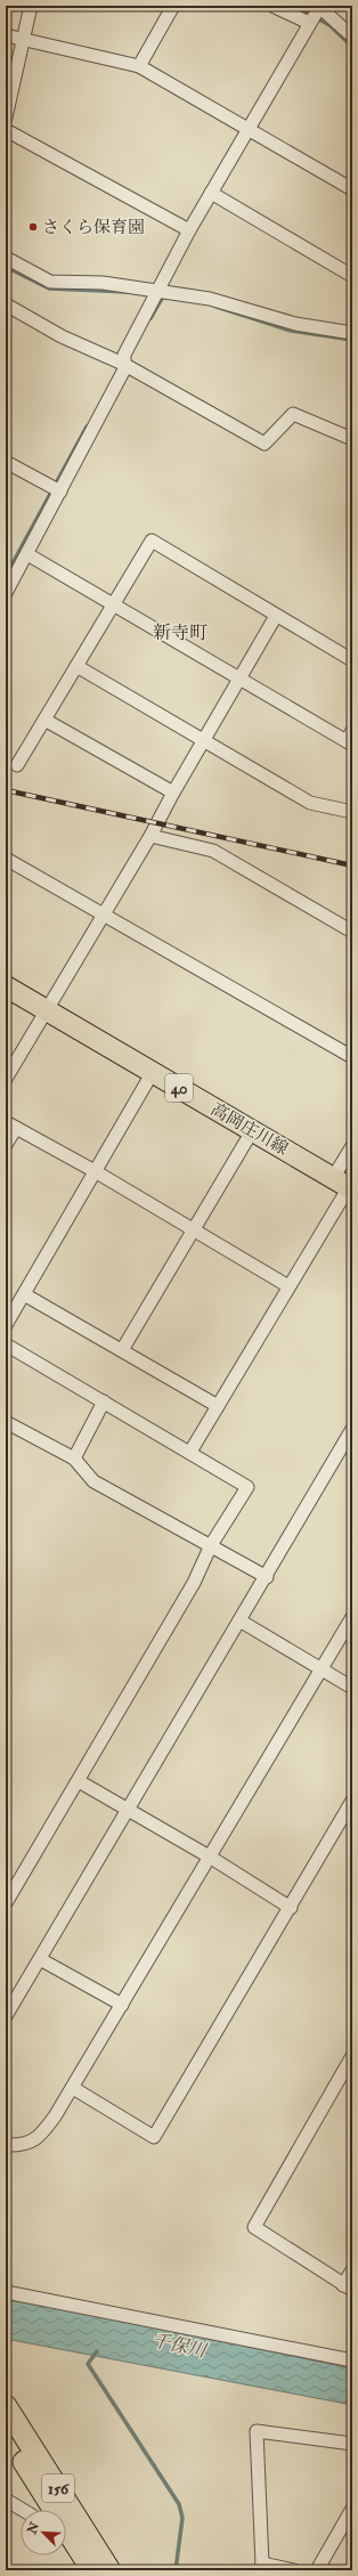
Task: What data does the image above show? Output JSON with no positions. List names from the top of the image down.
{
  "streets": {
    "highway": ["156"],
    "main road": ["40", "高岡庄川線"]
  },
  "districts": ["新寺町"],
  "water": ["千保川"],
  "places": ["さくら保育園"],
  "north": "top left"
}
